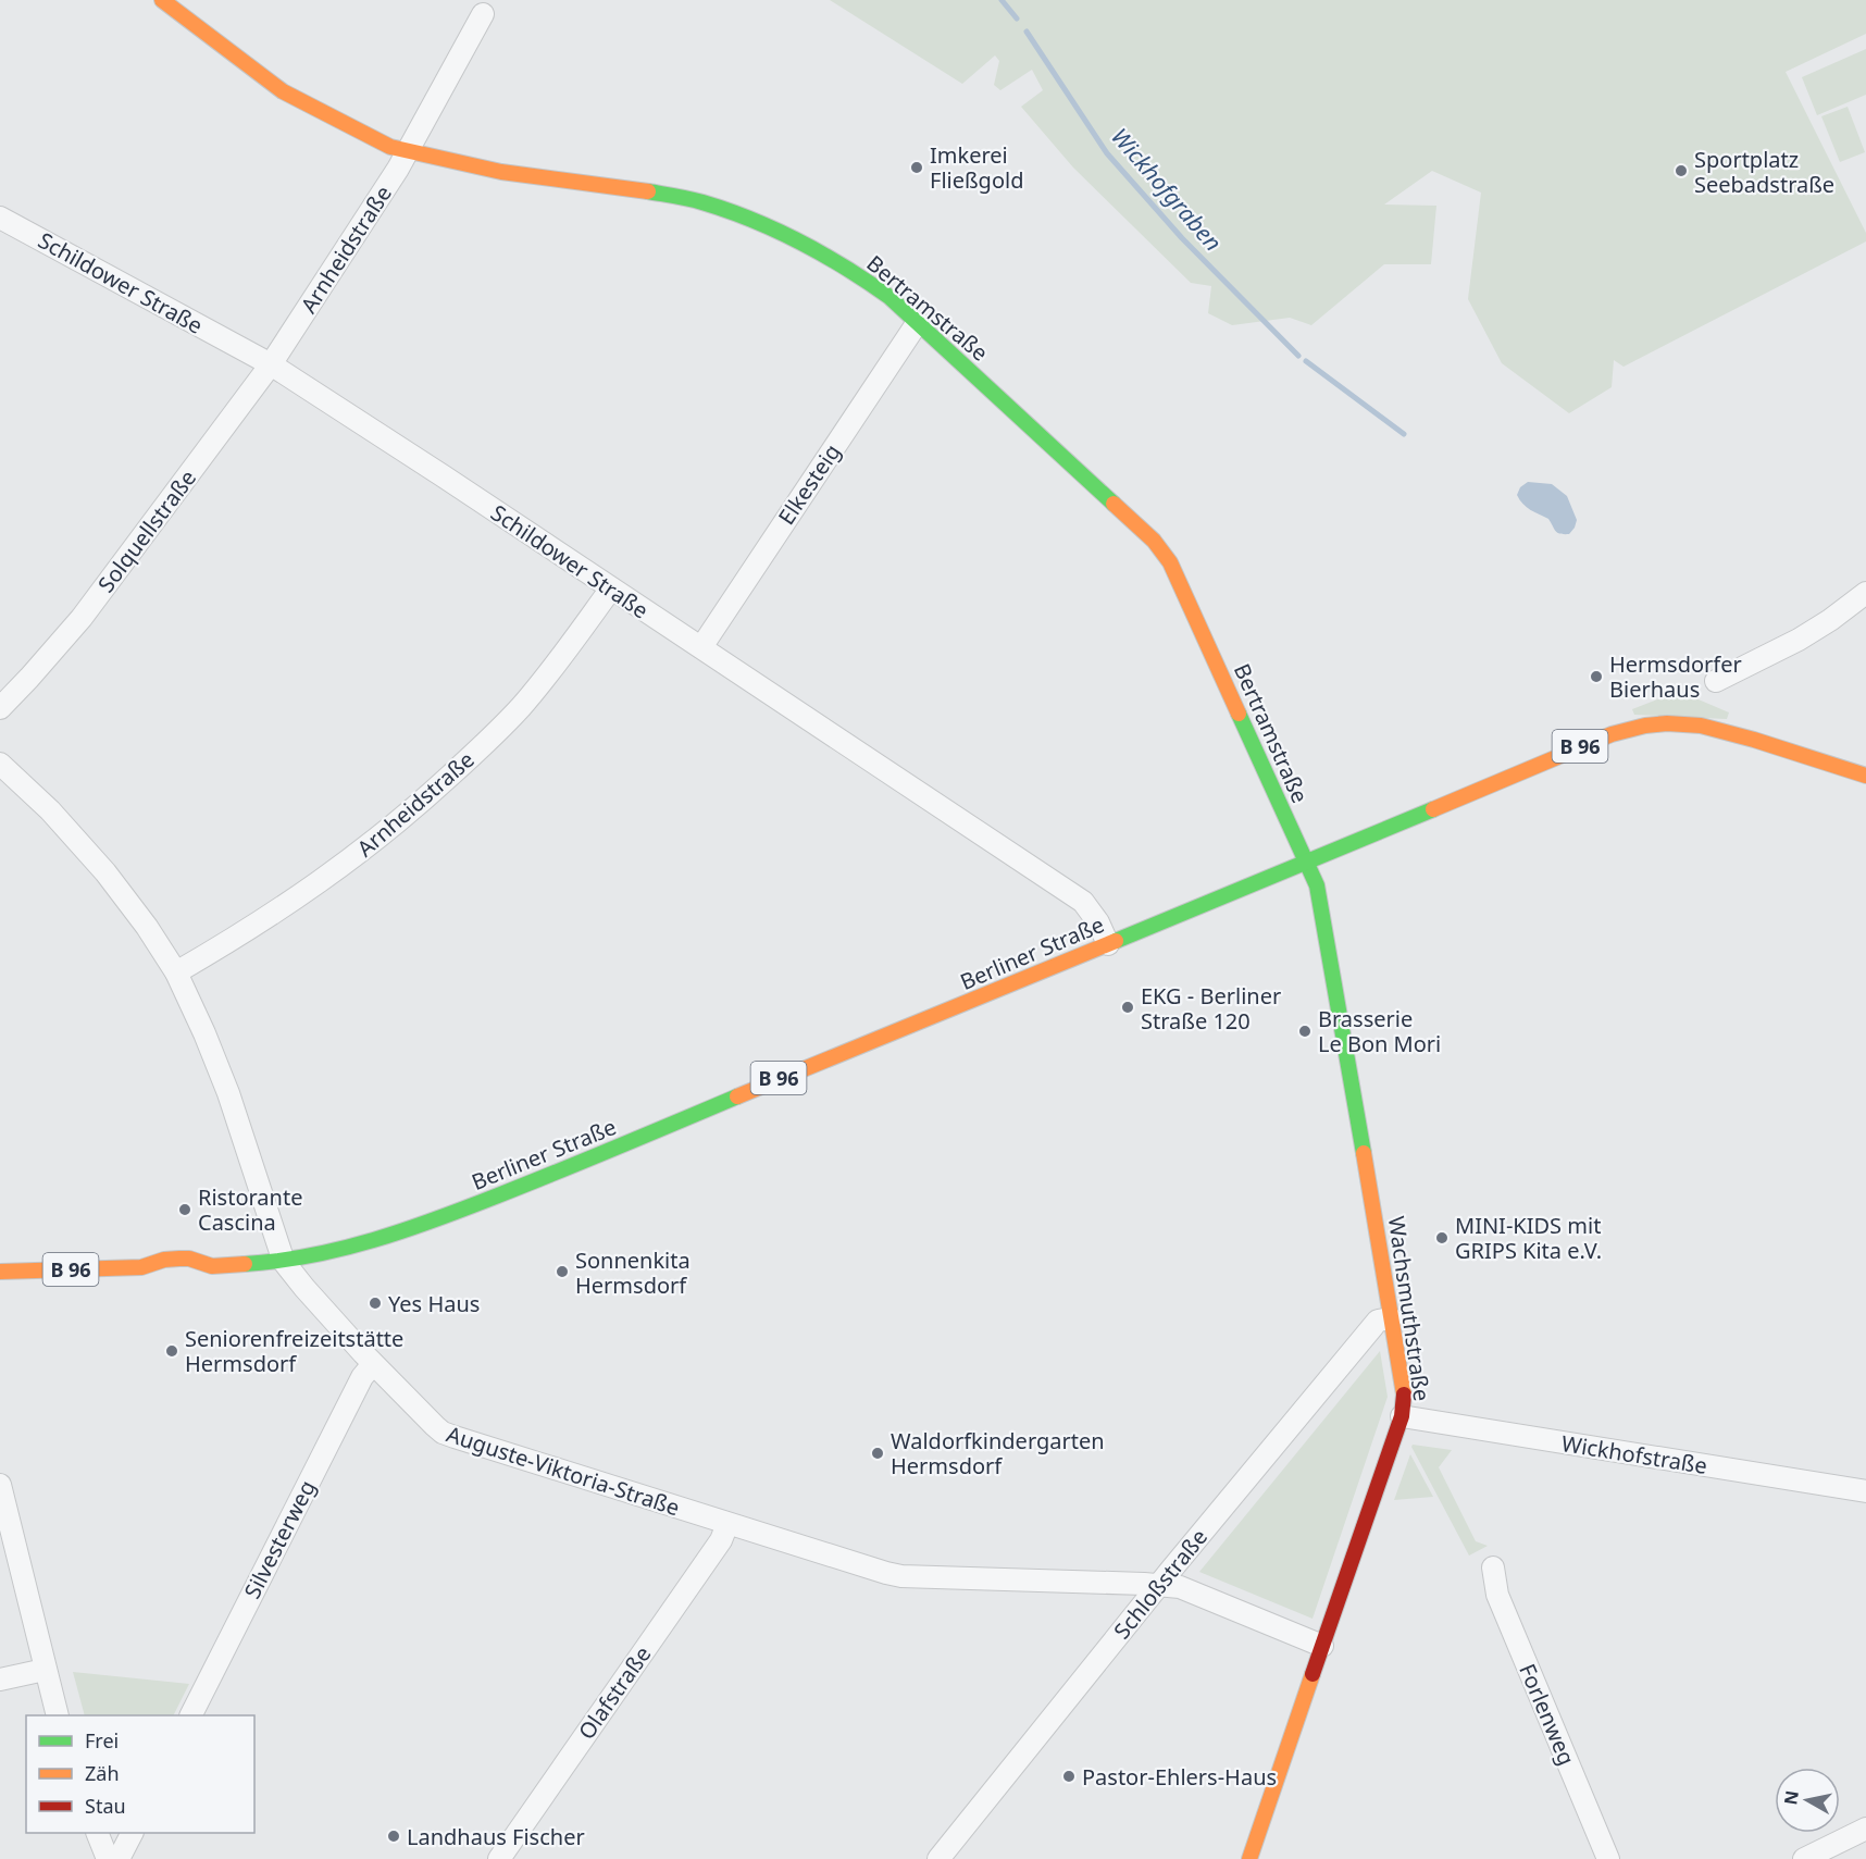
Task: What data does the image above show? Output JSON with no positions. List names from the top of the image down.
{
  "streets": {
    "street": [
      "Arnheidstraße",
      "Schildower Straße",
      "Bertramstraße",
      "Elkesteig",
      "Solquellstraße",
      "B 96",
      "Berliner Straße",
      "Wachsmuthstraße",
      "Wickhofstraße",
      "Auguste-Viktoria-Straße",
      "Silvesterweg",
      "Schloßstraße",
      "Olafstraße",
      "Forlenweg"
    ]
  },
  "crossings": [
    ["Arnheidstraße", "Schildower Straße"],
    ["Arnheidstraße", "Bertramstraße"],
    ["Arnheidstraße", "Solquellstraße"],
    ["Arnheidstraße", "Auguste-Viktoria-Straße"],
    ["Schildower Straße", "Elkesteig"],
    ["Schildower Straße", "Solquellstraße"],
    ["Schildower Straße", "Berliner Straße"],
    ["Bertramstraße", "Elkesteig"],
    ["Bertramstraße", "Berliner Straße"],
    ["Bertramstraße", "Wachsmuthstraße"],
    ["Berliner Straße", "Wachsmuthstraße"],
    ["Berliner Straße", "Auguste-Viktoria-Straße"],
    ["Wachsmuthstraße", "Wickhofstraße"],
    ["Wachsmuthstraße", "Auguste-Viktoria-Straße"],
    ["Wachsmuthstraße", "Schloßstraße"],
    ["Auguste-Viktoria-Straße", "Silvesterweg"],
    ["Auguste-Viktoria-Straße", "Schloßstraße"],
    ["Auguste-Viktoria-Straße", "Olafstraße"]
  ],
  "water": ["Wickhofgraben"],
  "places": [
    "Imkerei Fließgold",
    "Sportplatz Seebadstraße",
    "Hermsdorfer Bierhaus",
    "EKG - Berliner Straße 120",
    "Brasserie Le Bon Mori",
    "Ristorante Cascina",
    "MINI-KIDS mit GRIPS Kita e.V.",
    "Sonnenkita Hermsdorf",
    "Yes Haus",
    "Seniorenfreizeitstätte Hermsdorf",
    "Waldorfkindergarten Hermsdorf",
    "Pastor-Ehlers-Haus",
    "Landhaus Fischer"
  ],
  "legend": ["Frei", "Zäh", "Stau"],
  "north": "left"
}
